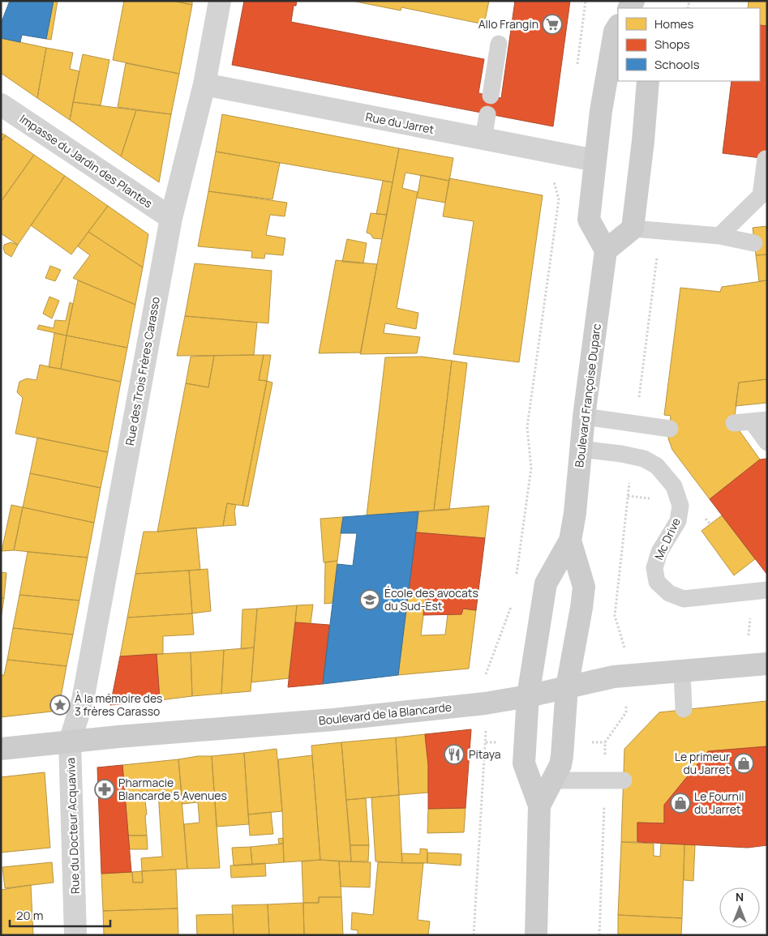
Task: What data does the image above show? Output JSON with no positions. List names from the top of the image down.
{
  "streets": {
    "main road": ["Boulevard Françoise Duparc", "Boulevard de la Blancarde"],
    "street": [
      "Rue du Jarret",
      "Impasse du Jardin des Plantes",
      "Rue des Trois Frères Carasso",
      "Rue du Docteur Acquaviva"
    ],
    "lane": ["Mc Drive"]
  },
  "crossings": [
    ["Rue du Jarret", "Rue des Trois Frères Carasso"],
    ["Impasse du Jardin des Plantes", "Rue des Trois Frères Carasso"],
    ["Rue des Trois Frères Carasso", "Boulevard de la Blancarde"],
    ["Rue des Trois Frères Carasso", "Rue du Docteur Acquaviva"],
    ["Boulevard Françoise Duparc", "Mc Drive"],
    ["Boulevard Françoise Duparc", "Boulevard de la Blancarde"],
    ["Boulevard de la Blancarde", "Rue du Docteur Acquaviva"]
  ],
  "places": {
    "supermarket": ["Allo Frangin"],
    "school or university": ["École des avocats du Sud-Est"],
    "place": ["À la mémoire des 3 frères Carasso"],
    "restaurant": ["Pitaya"],
    "shop": ["Le primeur du Jarret", "Le Fournil du Jarret"],
    "pharmacy": ["Pharmacie Blancarde 5 Avenues"]
  },
  "legend": ["Homes", "Shops", "Schools"],
  "scale_bar": "20 m",
  "north": "top"
}
